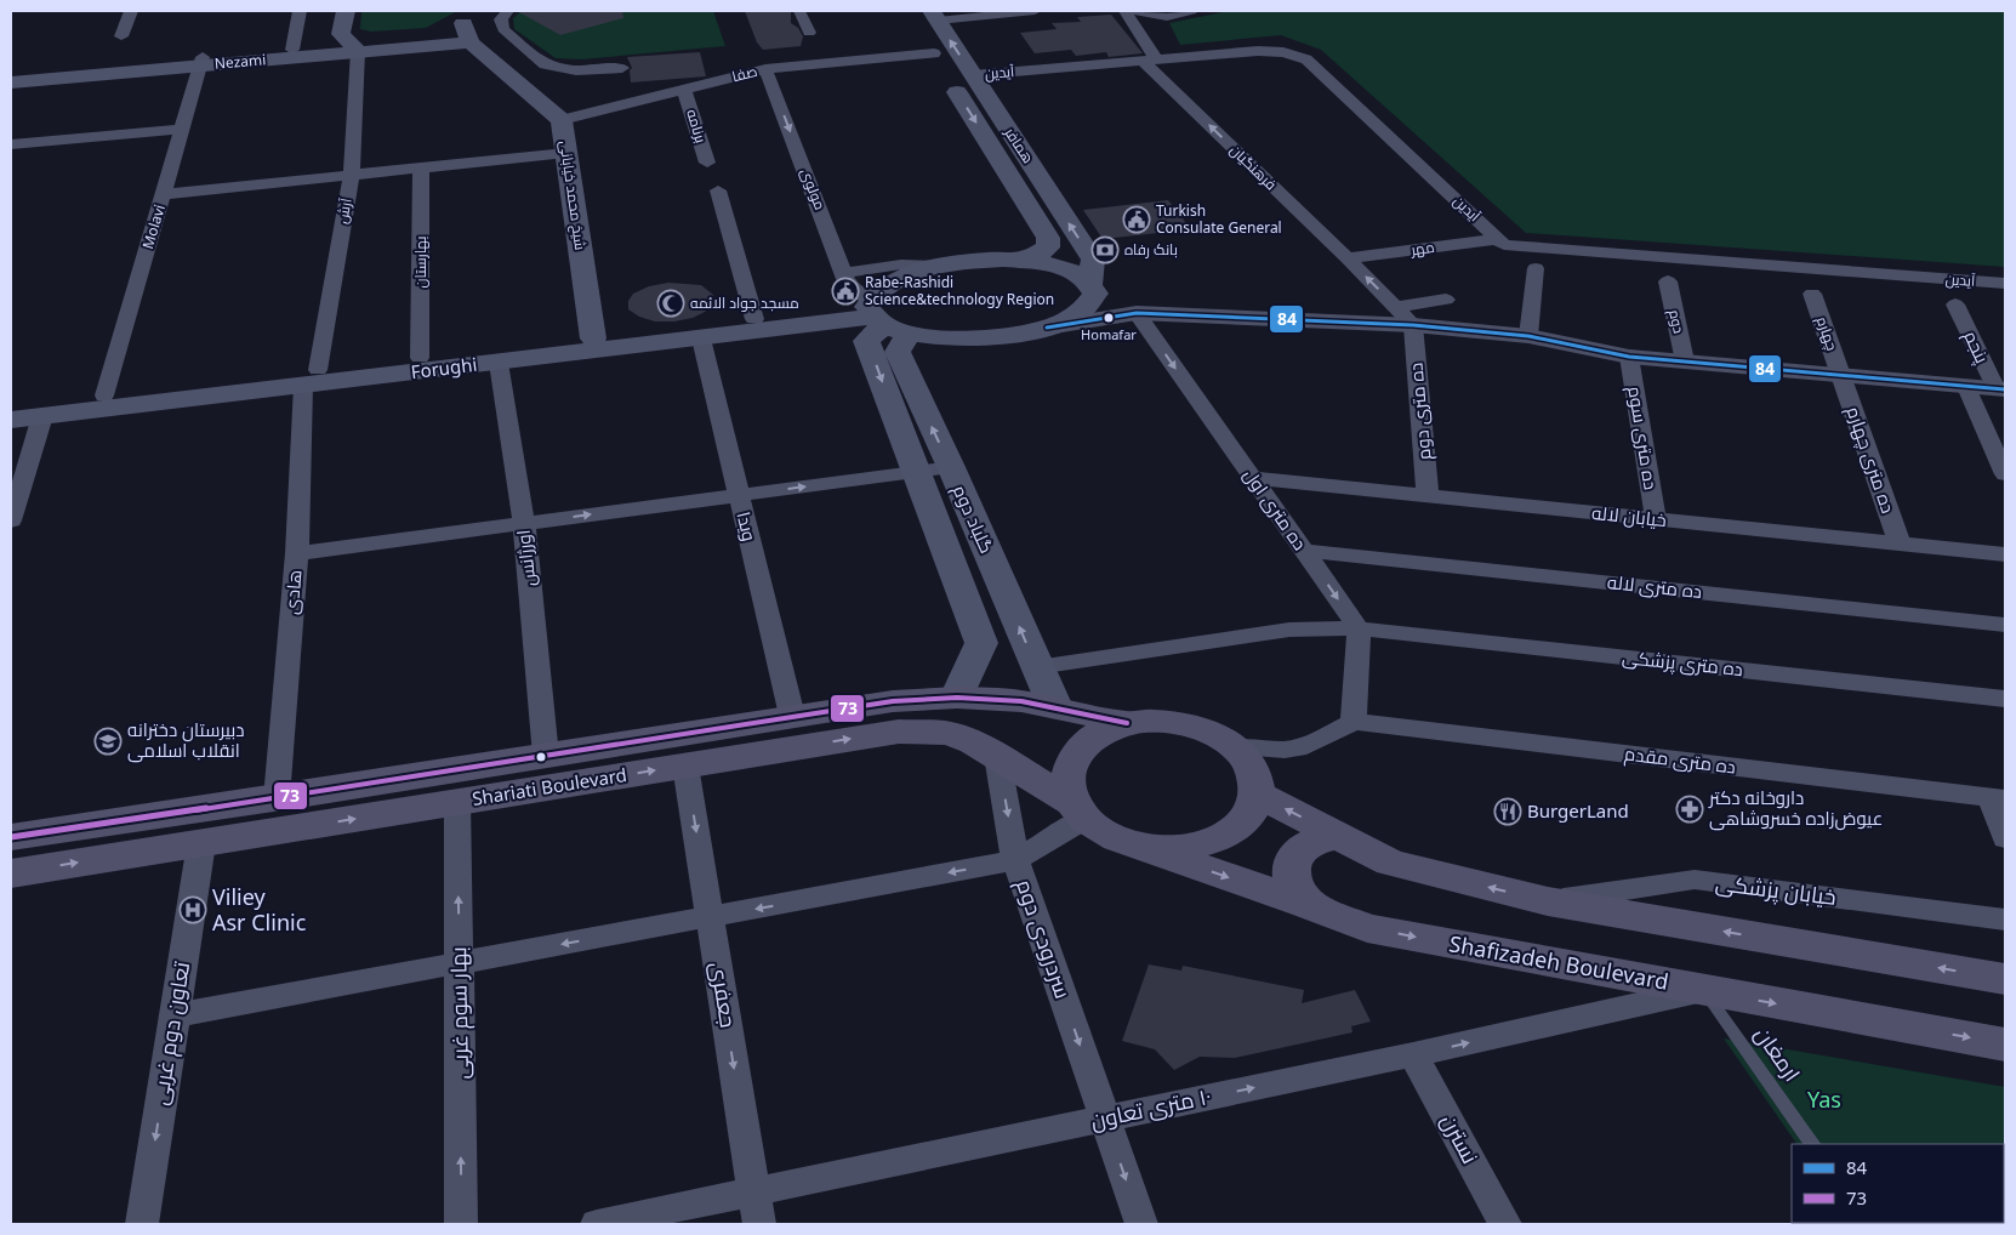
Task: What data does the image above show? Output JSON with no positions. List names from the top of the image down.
{
  "streets": {
    "main road": [
      "Nezami",
      "همافر",
      "شیخ محمد خیابانی",
      "Forughi",
      "گلباد دوم",
      "Shariati Boulevard",
      "Shafizadeh Boulevard"
    ],
    "street": [
      "آیدین",
      "صفا",
      "برنامه",
      "فرهنگیان",
      "مولوی",
      "آرش",
      "Molavi",
      "مهر",
      "بهارستان",
      "دوم",
      "چهارم",
      "پنجم",
      "ده متری دوم",
      "ده متری سوم",
      "ده متری چهارم",
      "ده متری اول",
      "خیابان لاله",
      "ویدا",
      "اورژانس",
      "ده متری لاله",
      "هادی",
      "ده متری پزشکی",
      "ده متری مقدم",
      "خیابان پزشکی",
      "سردرودی دوم",
      "جعفری",
      "بهار سوم غربی",
      "تعاون دوم غربی",
      "١٠ متری تعاون",
      "نسترن"
    ],
    "lane": ["ارمغان"]
  },
  "crossings": [
    ["Nezami", "شیخ محمد خیابانی"],
    ["Nezami", "آرش"],
    ["Nezami", "Molavi"],
    ["آیدین", "همافر"],
    ["آیدین", "فرهنگیان"],
    ["آیدین", "مهر"],
    ["صفا", "برنامه"],
    ["صفا", "همافر"],
    ["صفا", "مولوی"],
    ["صفا", "شیخ محمد خیابانی"],
    ["فرهنگیان", "مهر"],
    ["فرهنگیان", "ده متری دوم"],
    ["مولوی", "Forughi"],
    ["مولوی", "گلباد دوم"],
    ["شیخ محمد خیابانی", "Forughi"],
    ["آرش", "Forughi"],
    ["آرش", "هادی"],
    ["Molavi", "Forughi"],
    ["بهارستان", "Forughi"],
    ["چهارم", "ده متری چهارم"],
    ["Forughi", "گلباد دوم"],
    ["Forughi", "ویدا"],
    ["Forughi", "اورژانس"],
    ["Forughi", "هادی"],
    ["ده متری دوم", "خیابان لاله"],
    ["ده متری سوم", "خیابان لاله"],
    ["ده متری چهارم", "خیابان لاله"],
    ["ده متری اول", "خیابان لاله"],
    ["ده متری اول", "ده متری لاله"],
    ["ده متری اول", "ده متری پزشکی"],
    ["گلباد دوم", "ده متری پزشکی"],
    ["گلباد دوم", "Shariati Boulevard"],
    ["ویدا", "Shariati Boulevard"],
    ["اورژانس", "Shariati Boulevard"],
    ["هادی", "Shariati Boulevard"],
    ["Shariati Boulevard", "سردرودی دوم"],
    ["Shariati Boulevard", "Shafizadeh Boulevard"],
    ["Shariati Boulevard", "جعفری"],
    ["Shariati Boulevard", "بهار سوم غربی"],
    ["Shariati Boulevard", "تعاون دوم غربی"],
    ["سردرودی دوم", "١٠ متری تعاون"],
    ["Shafizadeh Boulevard", "ارمغان"],
    ["Shafizadeh Boulevard", "١٠ متری تعاون"],
    ["جعفری", "١٠ متری تعاون"],
    ["ارمغان", "١٠ متری تعاون"],
    ["١٠ متری تعاون", "نسترن"]
  ],
  "one_way": [
    "فرهنگیان",
    "ده متری اول",
    "سردرودی دوم",
    "جعفری",
    "بهار سوم غربی",
    "تعاون دوم غربی",
    "١٠ متری تعاون"
  ],
  "parks": ["Yas"],
  "places": {
    "public building": ["Turkish Consulate General", "Rabe-Rashidi Science&technology Region"],
    "bank": ["بانک رفاه"],
    "mosque": ["مسجد جواد الائمه"],
    "other": ["Homafar"],
    "school or university": ["دبیرستان دخترانه انقلاب اسلامی"],
    "pharmacy": ["داروخانه دکتر عیوض‌‌زاده خسروشاهی"],
    "restaurant": ["BurgerLand"],
    "hospital": ["Viliey Asr Clinic"]
  },
  "lines": ["transit line 84", "transit line 73"],
  "legend": ["84", "73"]
}
